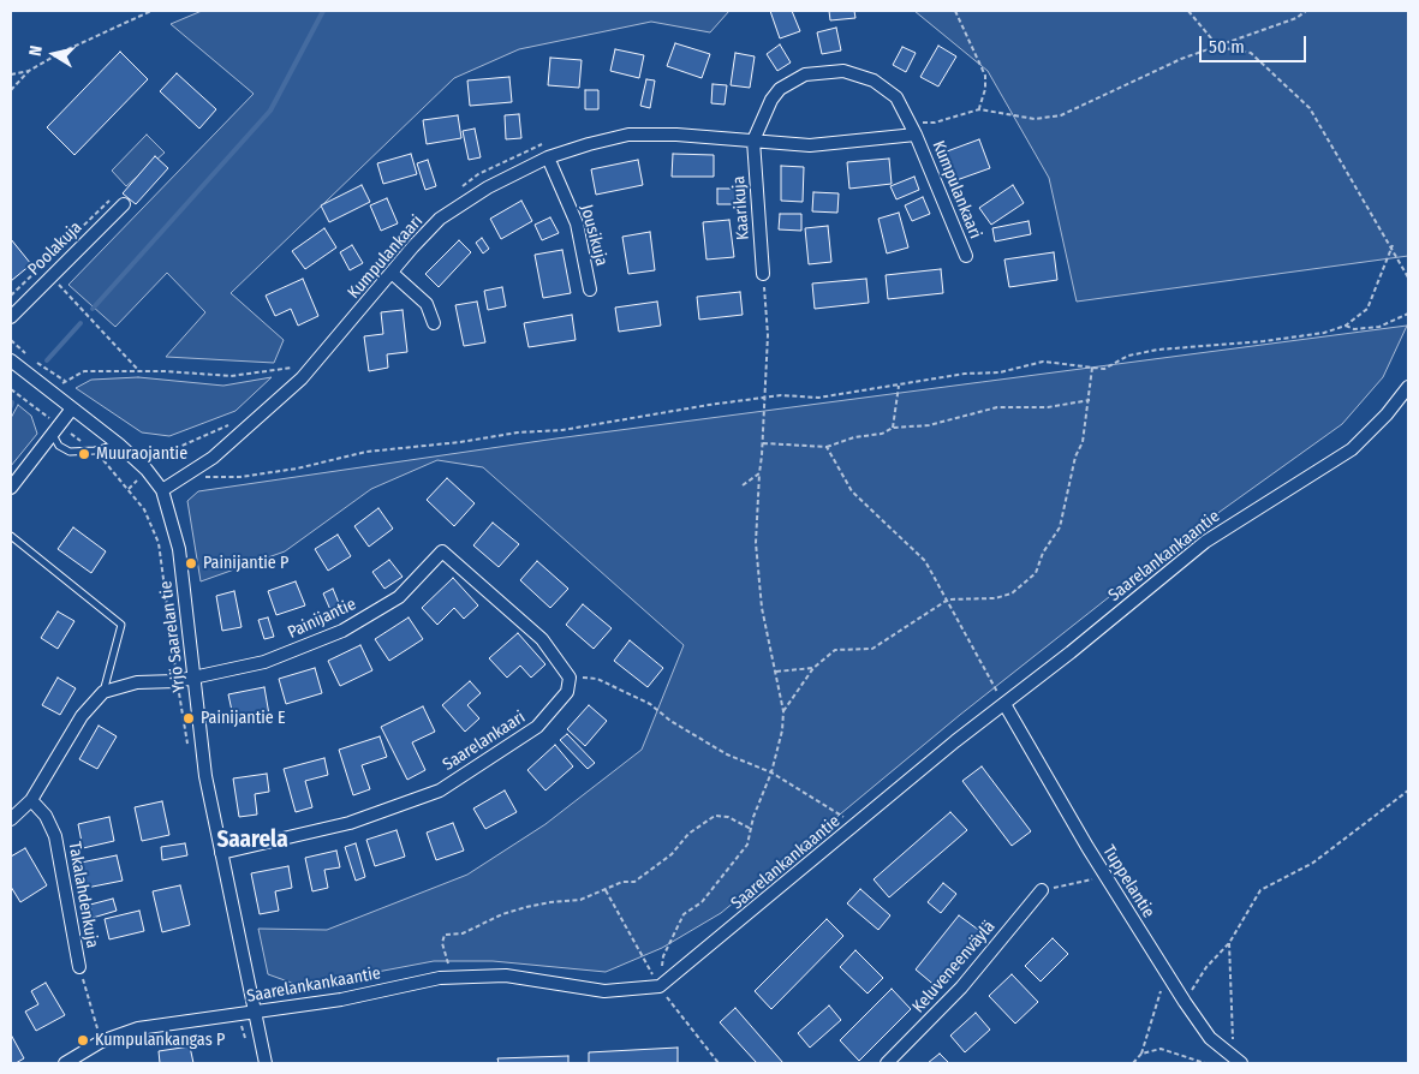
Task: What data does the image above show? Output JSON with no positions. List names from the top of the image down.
{
  "streets": {
    "street": [
      "Kumpulankaari",
      "Kaarikuja",
      "Jousikuja",
      "Poolakuja",
      "Saarelankankaantie",
      "Painijantie",
      "Yrjö Saarelan tie",
      "Saarelankaari",
      "Tuppelantie",
      "Takalahdenkuja",
      "Keluveneenväylä"
    ]
  },
  "crossings": [
    ["Kumpulankaari", "Kaarikuja"],
    ["Kumpulankaari", "Jousikuja"],
    ["Kumpulankaari", "Yrjö Saarelan tie"],
    ["Saarelankankaantie", "Yrjö Saarelan tie"],
    ["Saarelankankaantie", "Tuppelantie"],
    ["Painijantie", "Yrjö Saarelan tie"],
    ["Painijantie", "Saarelankaari"],
    ["Yrjö Saarelan tie", "Saarelankaari"]
  ],
  "districts": ["Saarela"],
  "places": [
    "Muuraojantie",
    "Painijantie P",
    "Painijantie E",
    "Kumpulankangas P"
  ],
  "scale_bar": "50 m",
  "north": "left"
}
